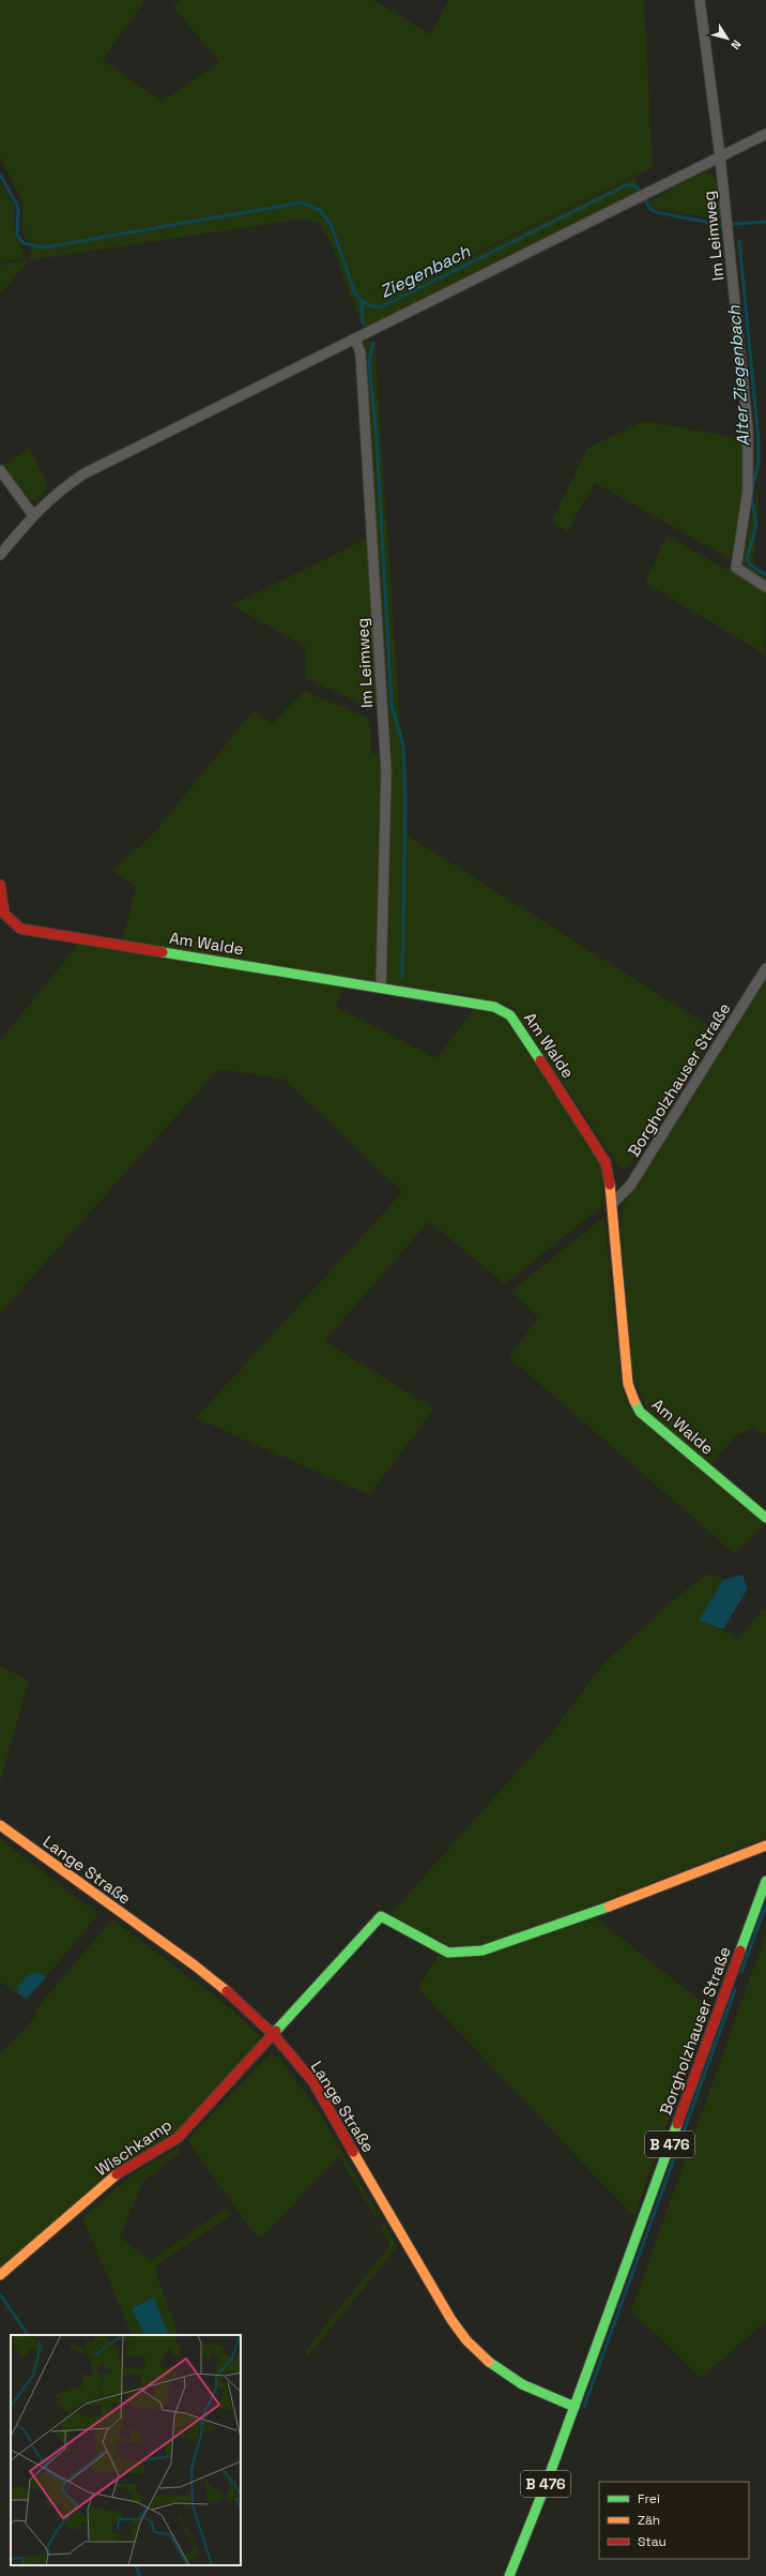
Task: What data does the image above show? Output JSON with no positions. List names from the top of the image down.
{
  "streets": {
    "street": [
      "Im Leimweg",
      "Am Walde",
      "Borgholzhauser Straße",
      "Lange Straße",
      "B 476",
      "Wischkamp"
    ]
  },
  "crossings": [
    ["Im Leimweg", "Am Walde"],
    ["Am Walde", "Borgholzhauser Straße"],
    ["Borgholzhauser Straße", "Lange Straße"],
    ["Borgholzhauser Straße", "B 476"],
    ["Lange Straße", "B 476"],
    ["Lange Straße", "Wischkamp"]
  ],
  "water": ["Ziegenbach", "Alter Ziegenbach"],
  "legend": ["Frei", "Zäh", "Stau"],
  "north": "bottom right"
}
